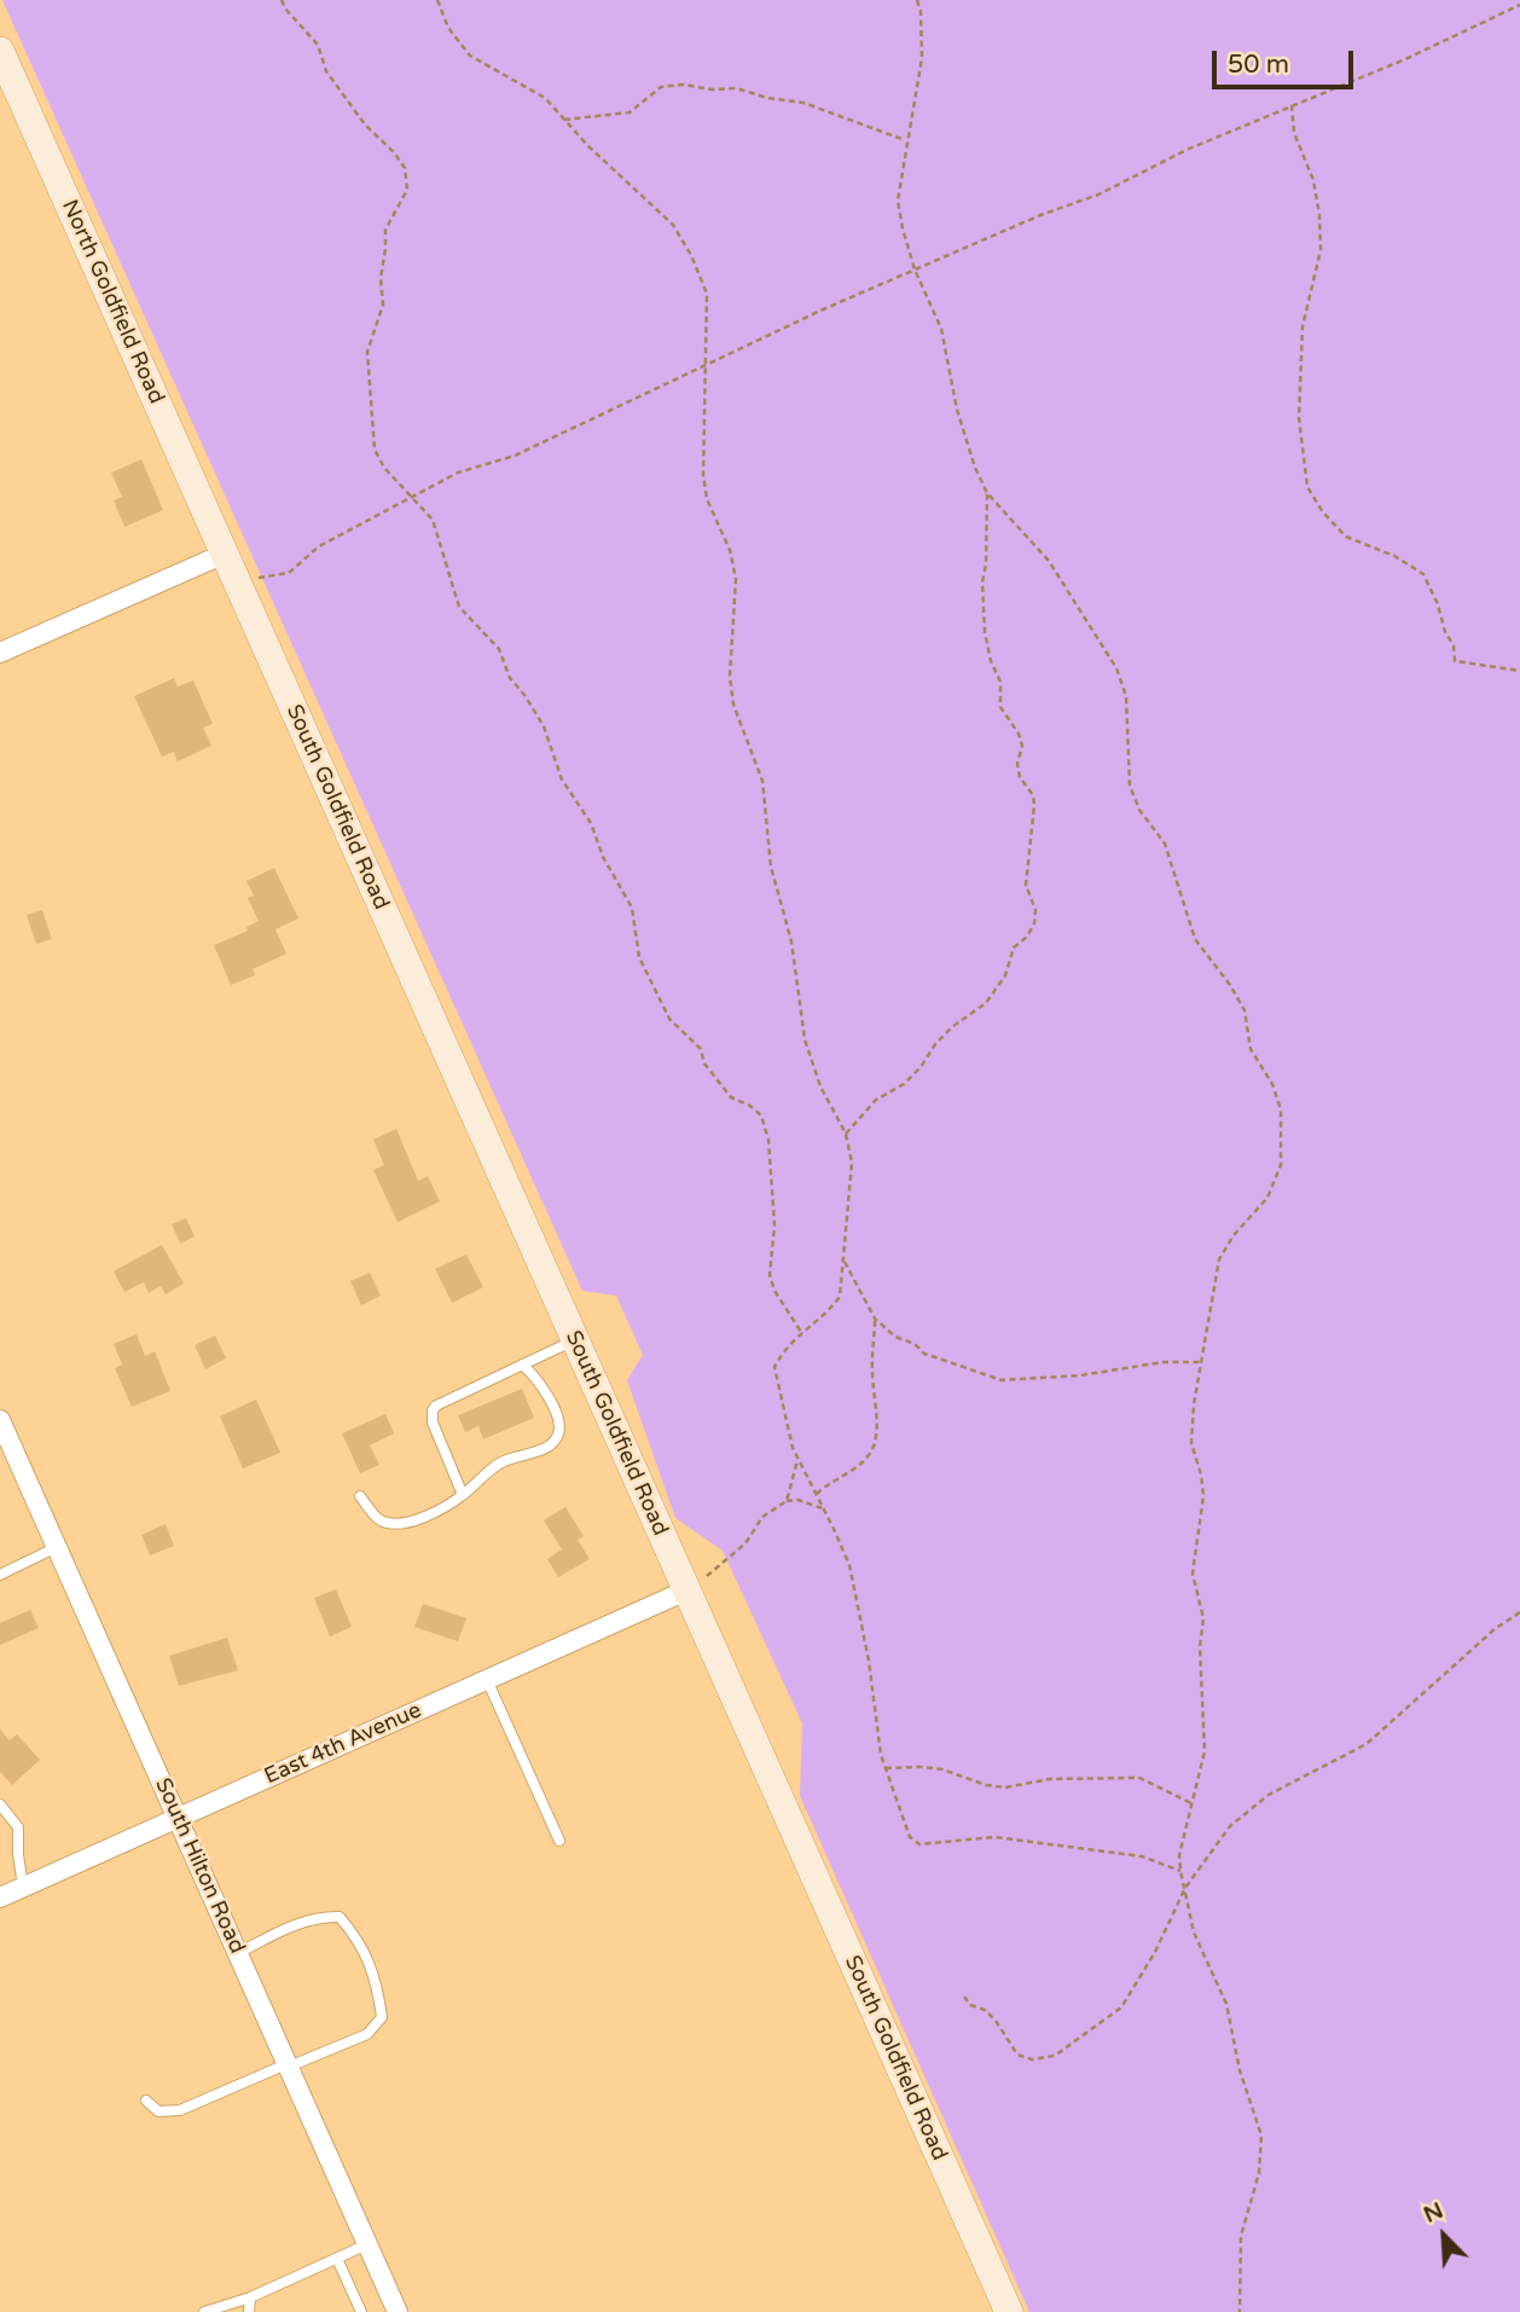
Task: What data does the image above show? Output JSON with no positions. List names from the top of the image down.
{
  "streets": {
    "main road": ["North Goldfield Road", "South Goldfield Road"],
    "street": ["East 4th Avenue", "South Hilton Road"]
  },
  "crossings": [
    ["North Goldfield Road", "South Goldfield Road"],
    ["South Goldfield Road", "East 4th Avenue"],
    ["East 4th Avenue", "South Hilton Road"]
  ],
  "scale_bar": "50 m",
  "north": "top left"
}
